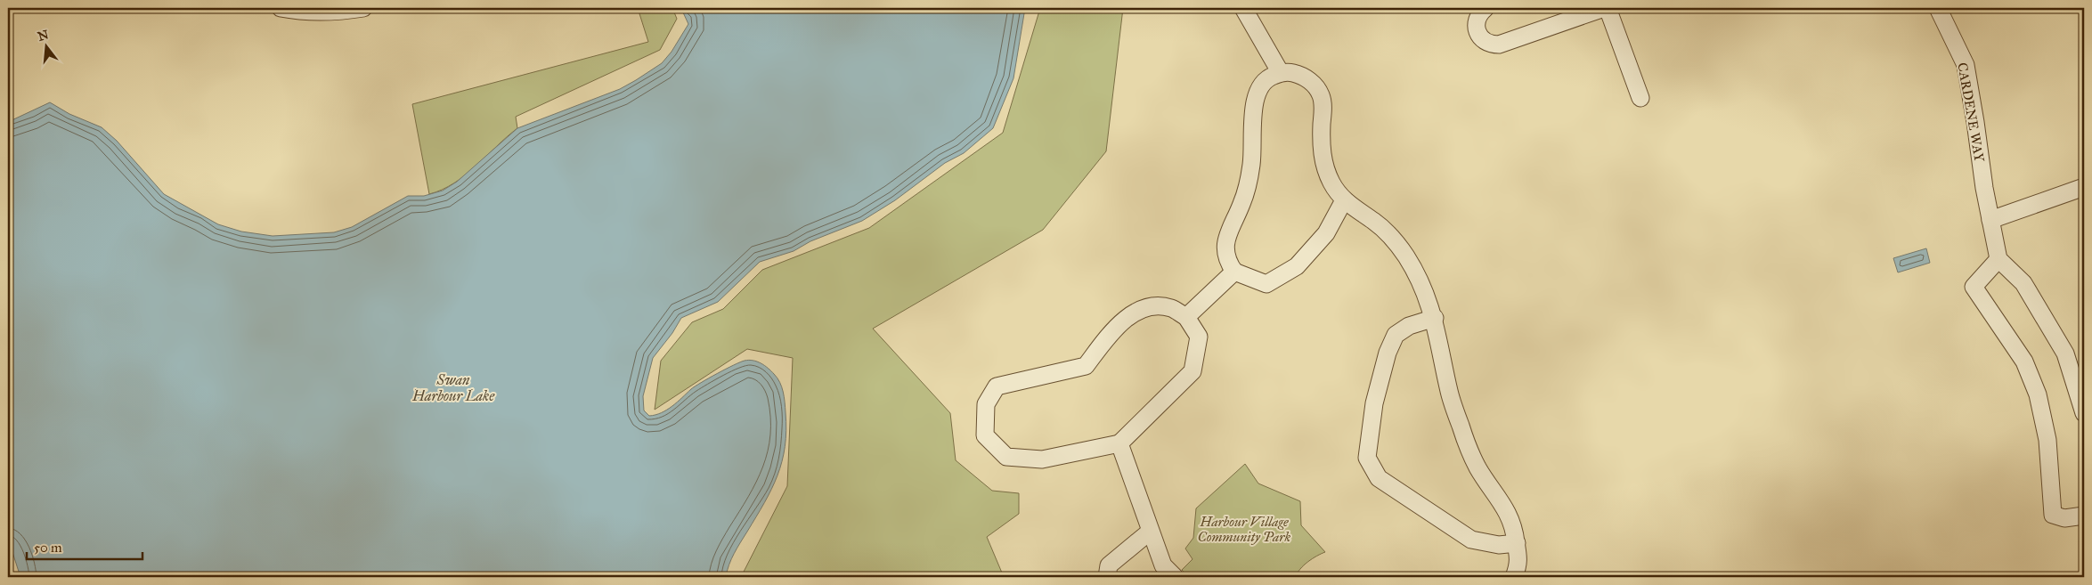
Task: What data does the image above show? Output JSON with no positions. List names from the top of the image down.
{
  "streets": {
    "street": ["CARDENE WAY"]
  },
  "water": ["Swan Harbour Lake"],
  "parks": ["Harbour Village Community Park"],
  "scale_bar": "50 m",
  "north": "top"
}
